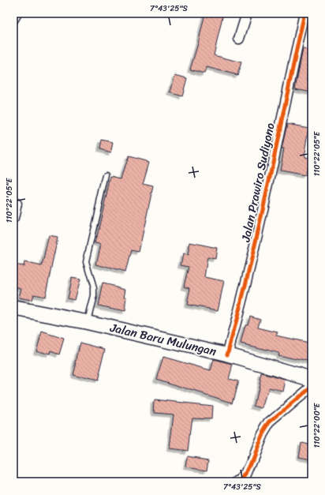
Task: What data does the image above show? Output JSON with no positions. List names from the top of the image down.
{
  "streets": {
    "main road": ["Jalan Baru Mulungan"],
    "street": ["Jalan Prawiro Sudiyono"]
  },
  "crossings": [
    ["Jalan Prawiro Sudiyono", "Jalan Baru Mulungan"]
  ],
  "coordinates": ["7°43'25\"S", "110°22'05\"E", "110°22'00\"E"]
}
